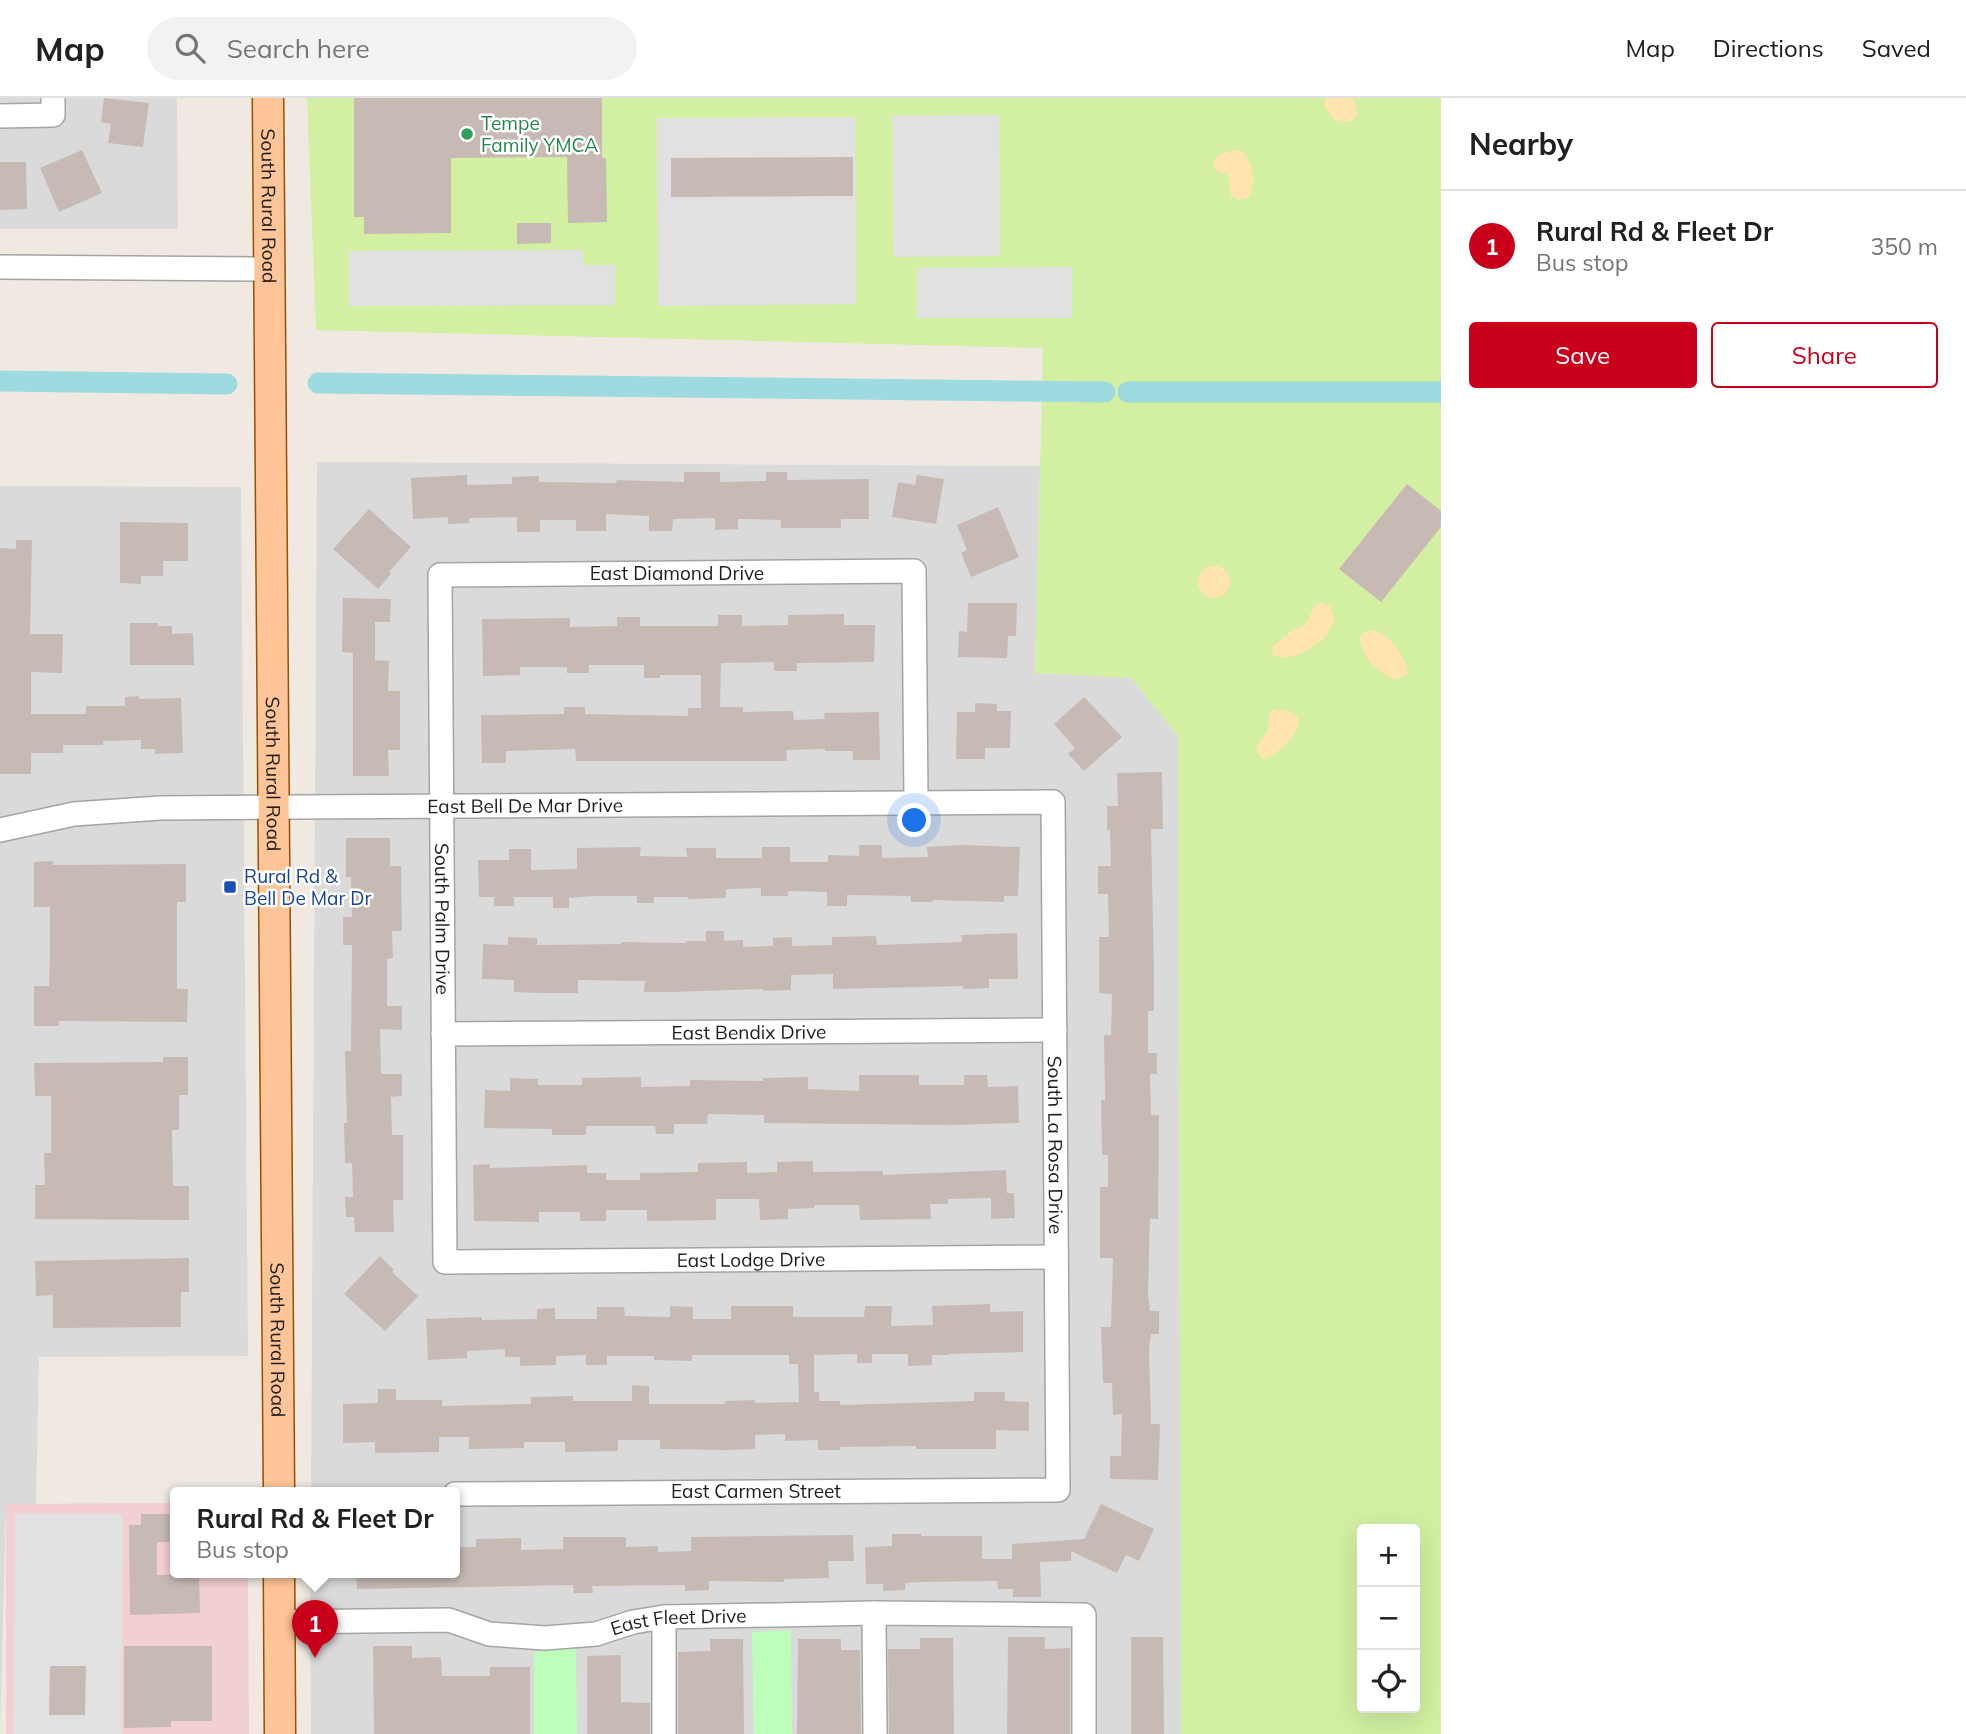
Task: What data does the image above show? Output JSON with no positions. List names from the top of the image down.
{
  "streets": {
    "main road": ["South Rural Road"],
    "street": [
      "East Diamond Drive",
      "East Bell De Mar Drive",
      "South Palm Drive",
      "East Bendix Drive",
      "South La Rosa Drive",
      "East Lodge Drive",
      "East Carmen Street",
      "East Fleet Drive"
    ]
  },
  "crossings": [
    ["South Rural Road", "East Bell De Mar Drive"],
    ["East Diamond Drive", "East Bell De Mar Drive"],
    ["East Diamond Drive", "South Palm Drive"],
    ["East Bell De Mar Drive", "South Palm Drive"],
    ["East Bell De Mar Drive", "South La Rosa Drive"],
    ["South Palm Drive", "East Bendix Drive"],
    ["South Palm Drive", "East Lodge Drive"],
    ["East Bendix Drive", "South La Rosa Drive"],
    ["South La Rosa Drive", "East Lodge Drive"],
    ["South La Rosa Drive", "East Carmen Street"]
  ],
  "places": {
    "other": ["Tempe Family YMCA"],
    "transit": ["Rural Rd & Bell De Mar Dr"]
  },
  "page": {
    "header": "Map",
    "search": "Search here",
    "nav": ["Map", "Directions", "Saved"],
    "heading": "Nearby",
    "list": [
      {
        "mark": "1",
        "name": "Rural Rd & Fleet Dr",
        "note": "Bus stop",
        "value": "350 m"
      }
    ],
    "buttons": ["Save", "Share"],
    "popup": ["Rural Rd & Fleet Dr", "Bus stop"],
    "map_buttons": ["+", "−"],
    "pins": "1"
  }
}
